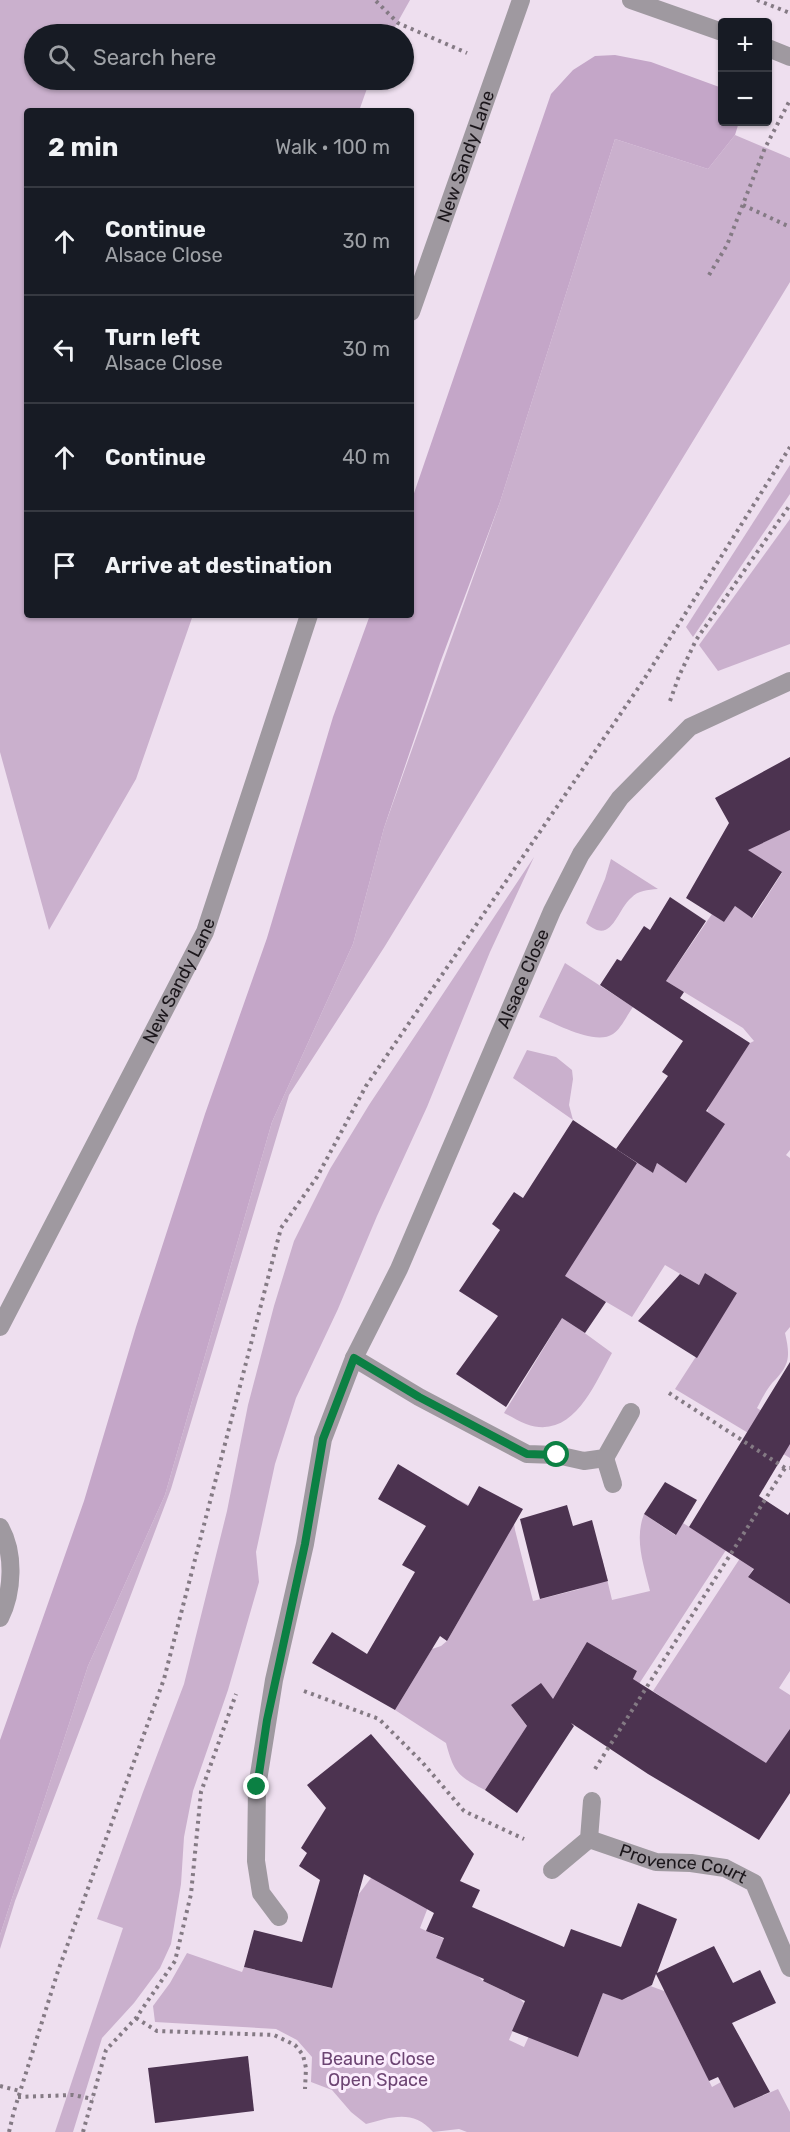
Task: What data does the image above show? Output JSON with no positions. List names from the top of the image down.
{
  "streets": {
    "street": ["New Sandy Lane", "Alsace Close", "Provence Court"]
  },
  "parks": ["Beaune Close Open Space"],
  "page": {
    "map_buttons": ["+", "−"],
    "search": "Search here",
    "heading": ["2 min", "Walk · 100 m"],
    "list": [
      ["Continue", "Alsace Close", "30 m"],
      ["Turn left", "Alsace Close", "30 m"],
      ["Continue", "40 m"],
      "Arrive at destination"
    ]
  }
}
